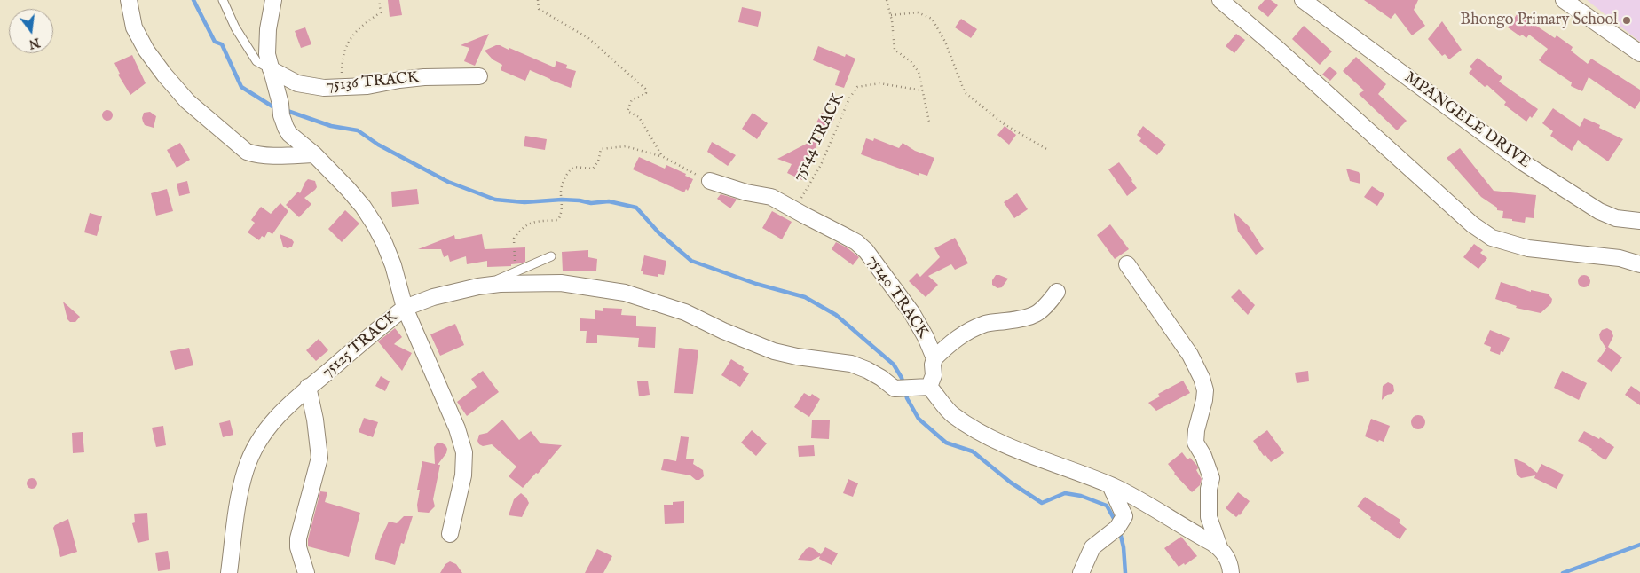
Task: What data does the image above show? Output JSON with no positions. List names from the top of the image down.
{
  "streets": {
    "street": [
      "75136 TRACK",
      "MPANGELE DRIVE",
      "75140 TRACK",
      "75125 TRACK"
    ],
    "path": ["75144 TRACK"]
  },
  "crossings": [
    ["75136 TRACK", "75125 TRACK"],
    ["75144 TRACK", "75140 TRACK"]
  ],
  "places": ["Bhongo Primary School"],
  "north": "bottom"
}
